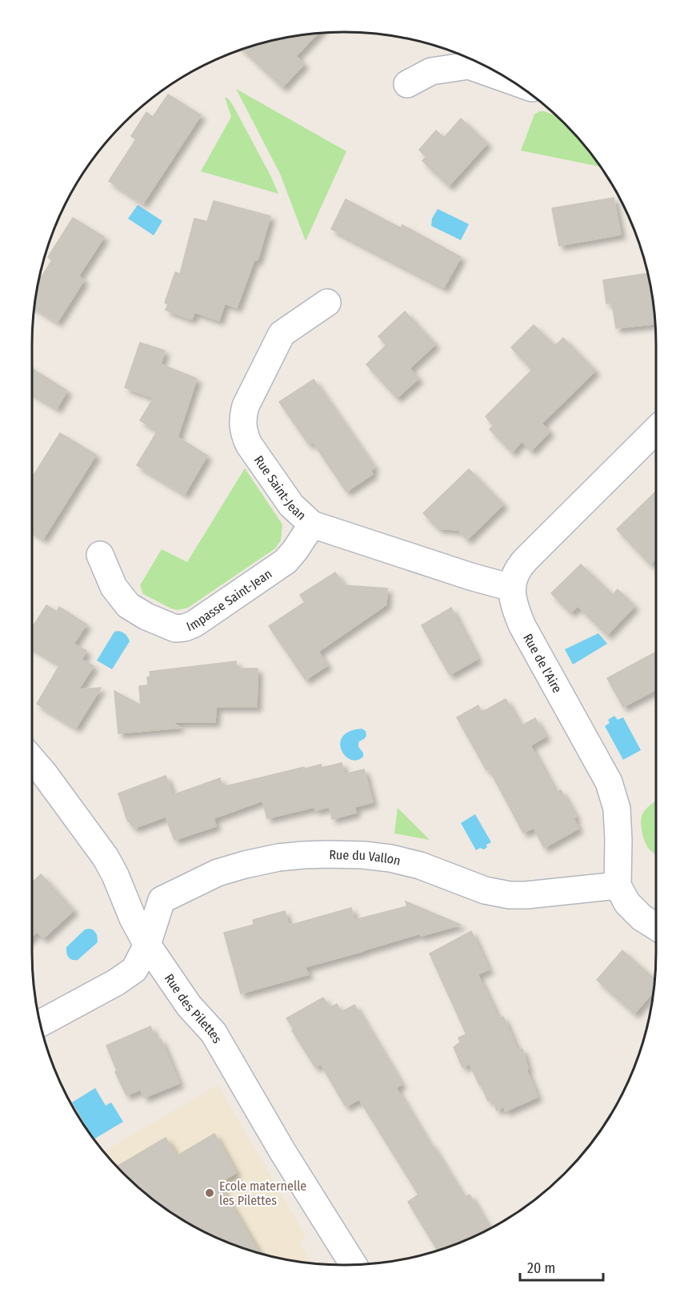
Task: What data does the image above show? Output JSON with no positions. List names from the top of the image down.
{
  "streets": {
    "street": [
      "Rue Saint-Jean",
      "Impasse Saint-Jean",
      "Rue de l'Aire",
      "Rue du Vallon",
      "Rue des Pilettes"
    ]
  },
  "crossings": [
    ["Rue Saint-Jean", "Impasse Saint-Jean"],
    ["Rue Saint-Jean", "Rue de l'Aire"],
    ["Rue de l'Aire", "Rue du Vallon"],
    ["Rue du Vallon", "Rue des Pilettes"]
  ],
  "places": ["Ecole maternelle les Pilettes"],
  "scale_bar": "20 m"
}
